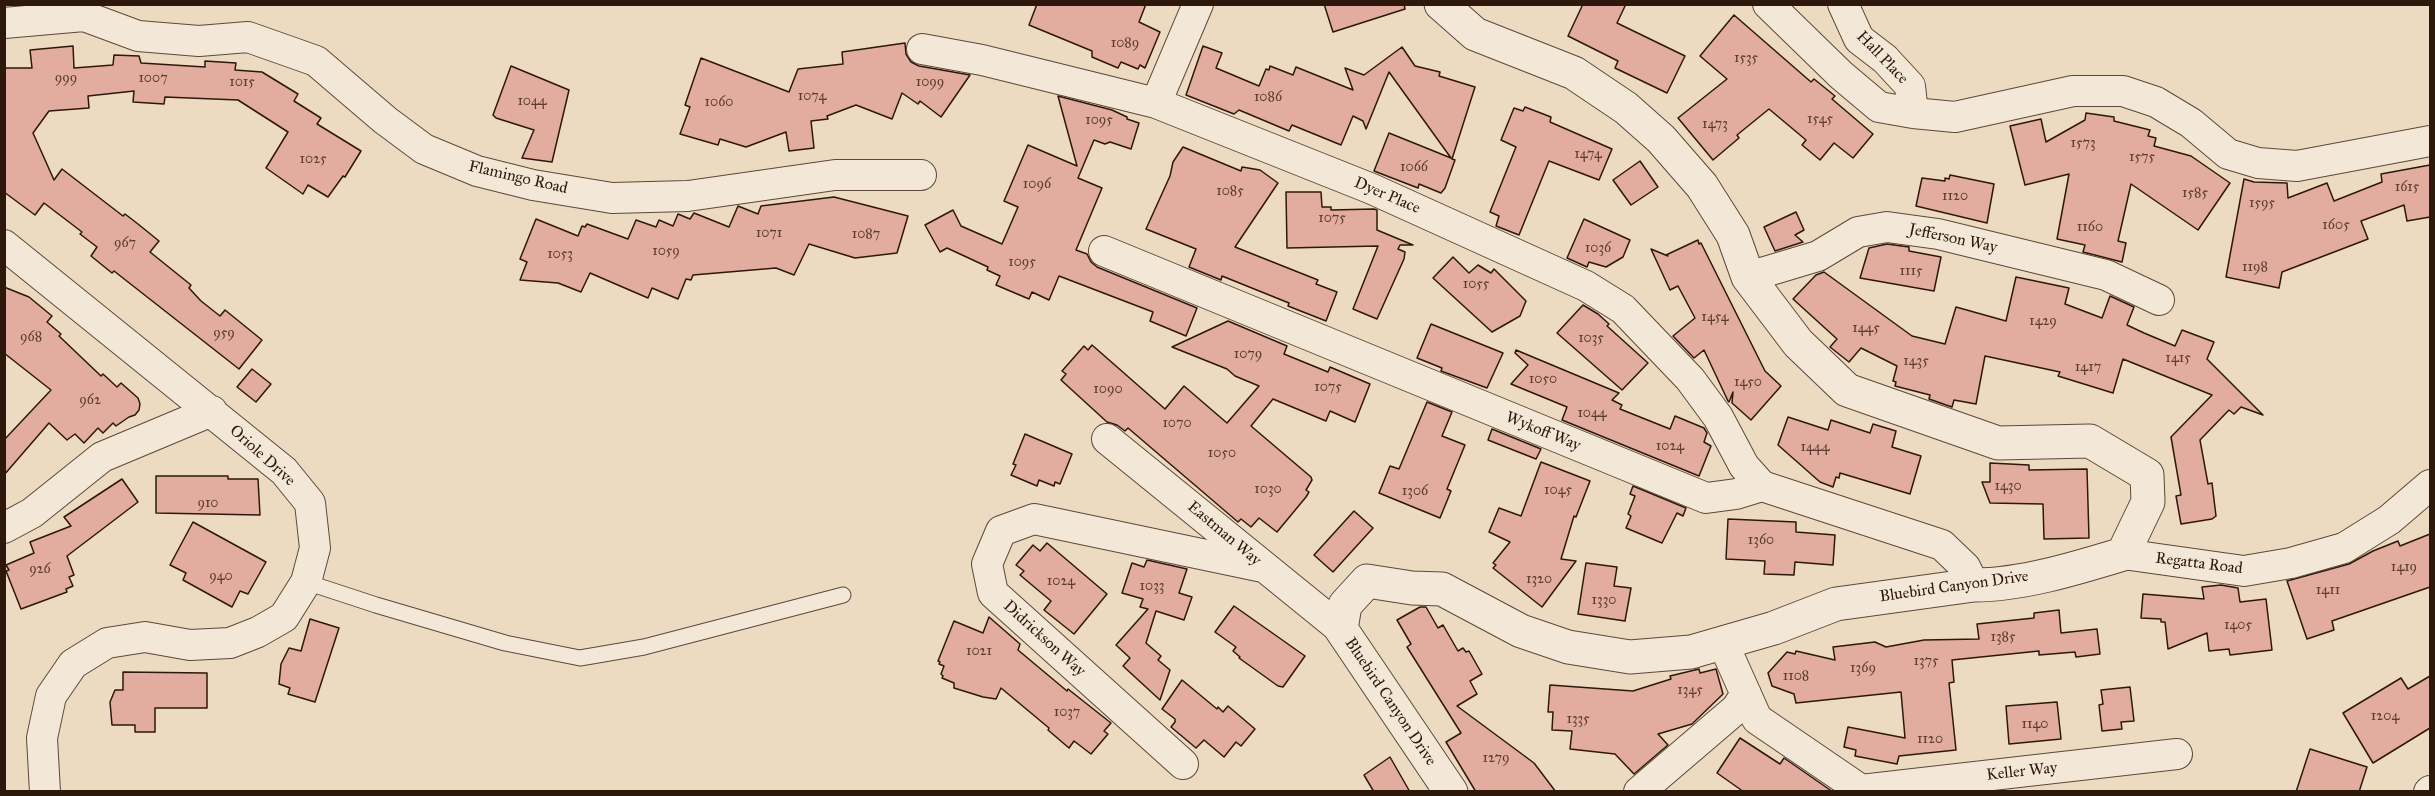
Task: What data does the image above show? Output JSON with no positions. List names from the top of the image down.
{
  "streets": {
    "street": [
      "Hall Place",
      "Flamingo Road",
      "Dyer Place",
      "Jefferson Way",
      "Wykoff Way",
      "Oriole Drive",
      "Eastman Way",
      "Regatta Road",
      "Bluebird Canyon Drive",
      "Didrickson Way",
      "Keller Way"
    ]
  },
  "crossings": [
    ["Dyer Place", "Wykoff Way"],
    ["Eastman Way", "Bluebird Canyon Drive"],
    ["Eastman Way", "Didrickson Way"],
    ["Regatta Road", "Bluebird Canyon Drive"],
    ["Bluebird Canyon Drive", "Keller Way"]
  ],
  "house_numbers": [
    "1089",
    "1535",
    "999",
    "1007",
    "1015",
    "1099",
    "1074",
    "1086",
    "1044",
    "1060",
    "1545",
    "1095",
    "1473",
    "1573",
    "1474",
    "1575",
    "1025",
    "1066",
    "1096",
    "1615",
    "1085",
    "1585",
    "1120",
    "1595",
    "1075",
    "1605",
    "1160",
    "1071",
    "1087",
    "967",
    "1036",
    "1059",
    "1053",
    "1095",
    "1198",
    "1115",
    "1055",
    "1454",
    "1429",
    "1445",
    "959",
    "968",
    "1035",
    "1079",
    "1415",
    "1435",
    "1417",
    "1050",
    "1450",
    "1075",
    "1090",
    "962",
    "1044",
    "1070",
    "1024",
    "1444",
    "1050",
    "1430",
    "1030",
    "1045",
    "1306",
    "910",
    "1360",
    "1419",
    "926",
    "940",
    "1320",
    "1024",
    "1033",
    "1411",
    "1330",
    "1405",
    "1385",
    "1021",
    "1375",
    "1369",
    "1108",
    "1345",
    "1037",
    "1204",
    "1335",
    "1140",
    "1120",
    "1279"
  ]
}
